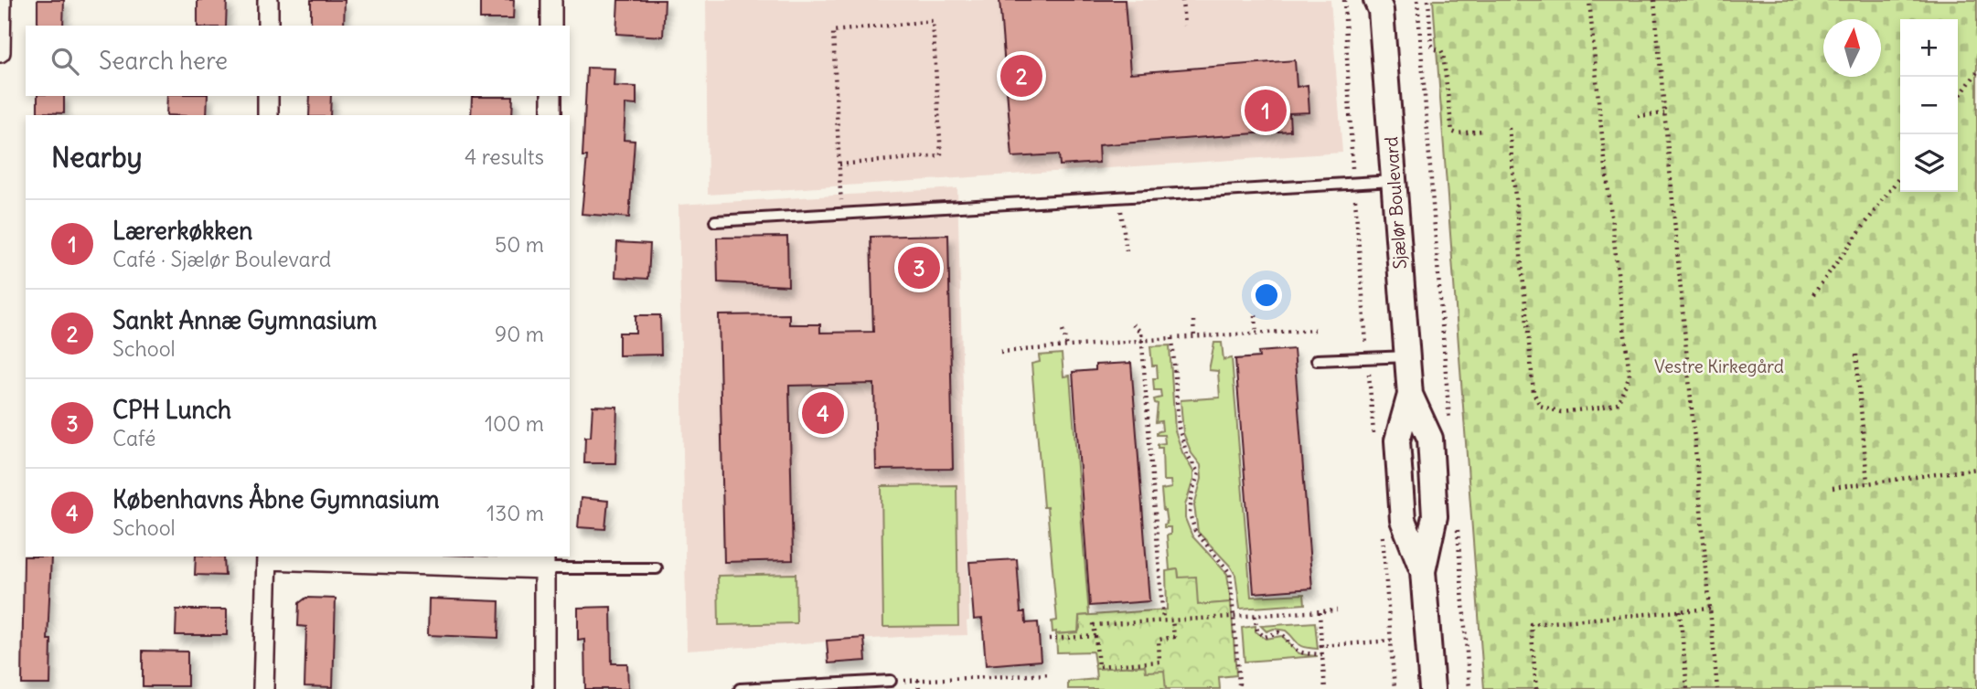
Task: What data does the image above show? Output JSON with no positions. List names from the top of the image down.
{
  "streets": {
    "street": ["Sjælør Boulevard"]
  },
  "parks": ["Vestre Kirkegård"],
  "north": "top",
  "page": {
    "map_buttons": ["+", "−"],
    "search": "Search here",
    "pins": [
      "2",
      "1",
      "3",
      "4"
    ],
    "heading": ["Nearby", "4 results"],
    "list": [
      {
        "mark": "1",
        "name": "Lærerkøkken",
        "note": "Café · Sjælør Boulevard",
        "value": "50 m"
      },
      {
        "mark": "2",
        "name": "Sankt Annæ Gymnasium",
        "note": "School",
        "value": "90 m"
      },
      {
        "mark": "3",
        "name": "CPH Lunch",
        "note": "Café",
        "value": "100 m"
      },
      {
        "mark": "4",
        "name": "Københavns Åbne Gymnasium",
        "note": "School",
        "value": "130 m"
      }
    ]
  }
}
